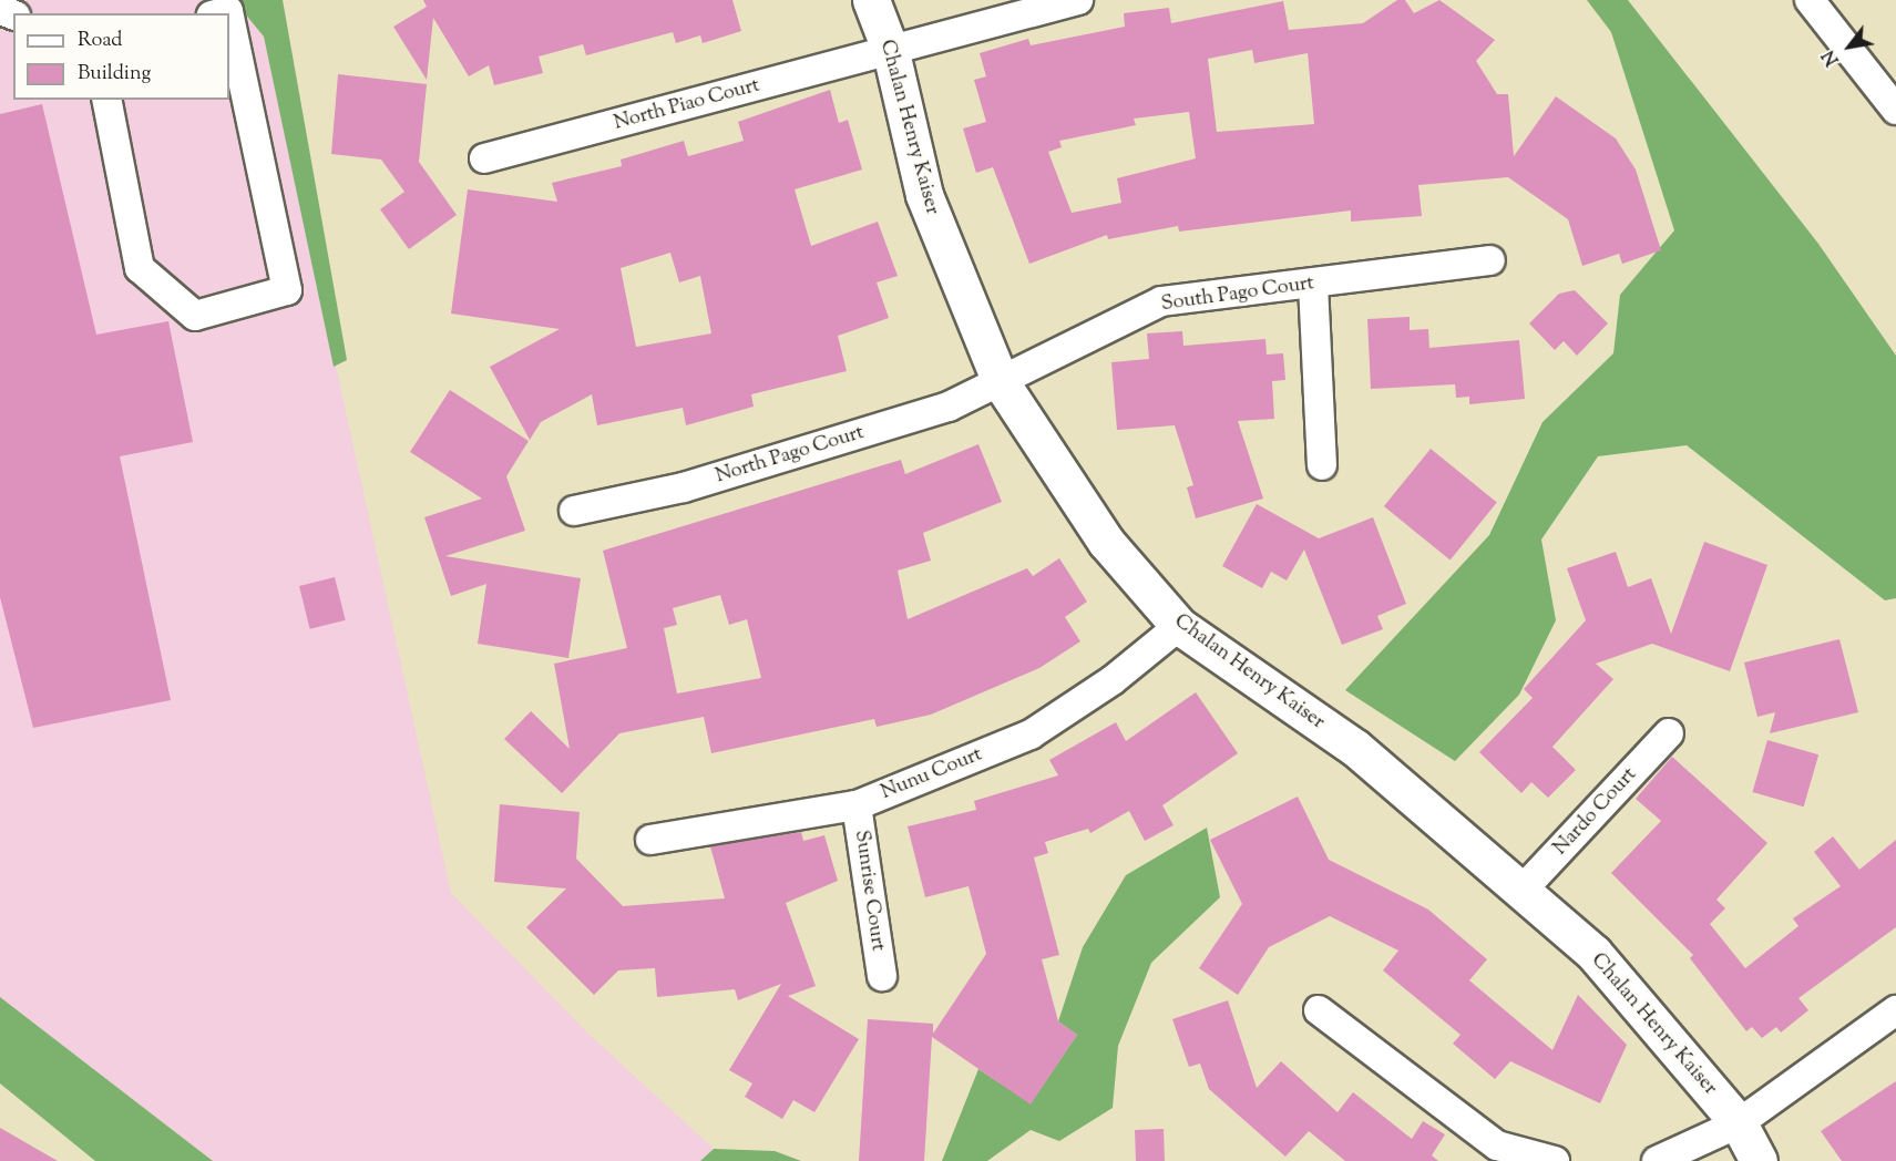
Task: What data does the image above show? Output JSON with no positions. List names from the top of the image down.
{
  "streets": {
    "street": [
      "North Piao Court",
      "Chalan Henry Kaiser",
      "South Pago Court",
      "North Pago Court",
      "Nunu Court",
      "Nardo Court",
      "Sunrise Court"
    ]
  },
  "crossings": [
    ["North Piao Court", "Chalan Henry Kaiser"],
    ["Chalan Henry Kaiser", "South Pago Court"],
    ["Chalan Henry Kaiser", "North Pago Court"],
    ["Chalan Henry Kaiser", "Nunu Court"],
    ["Chalan Henry Kaiser", "Nardo Court"],
    ["South Pago Court", "North Pago Court"],
    ["Nunu Court", "Sunrise Court"]
  ],
  "legend": ["Road", "Building"],
  "north": "bottom left"
}
